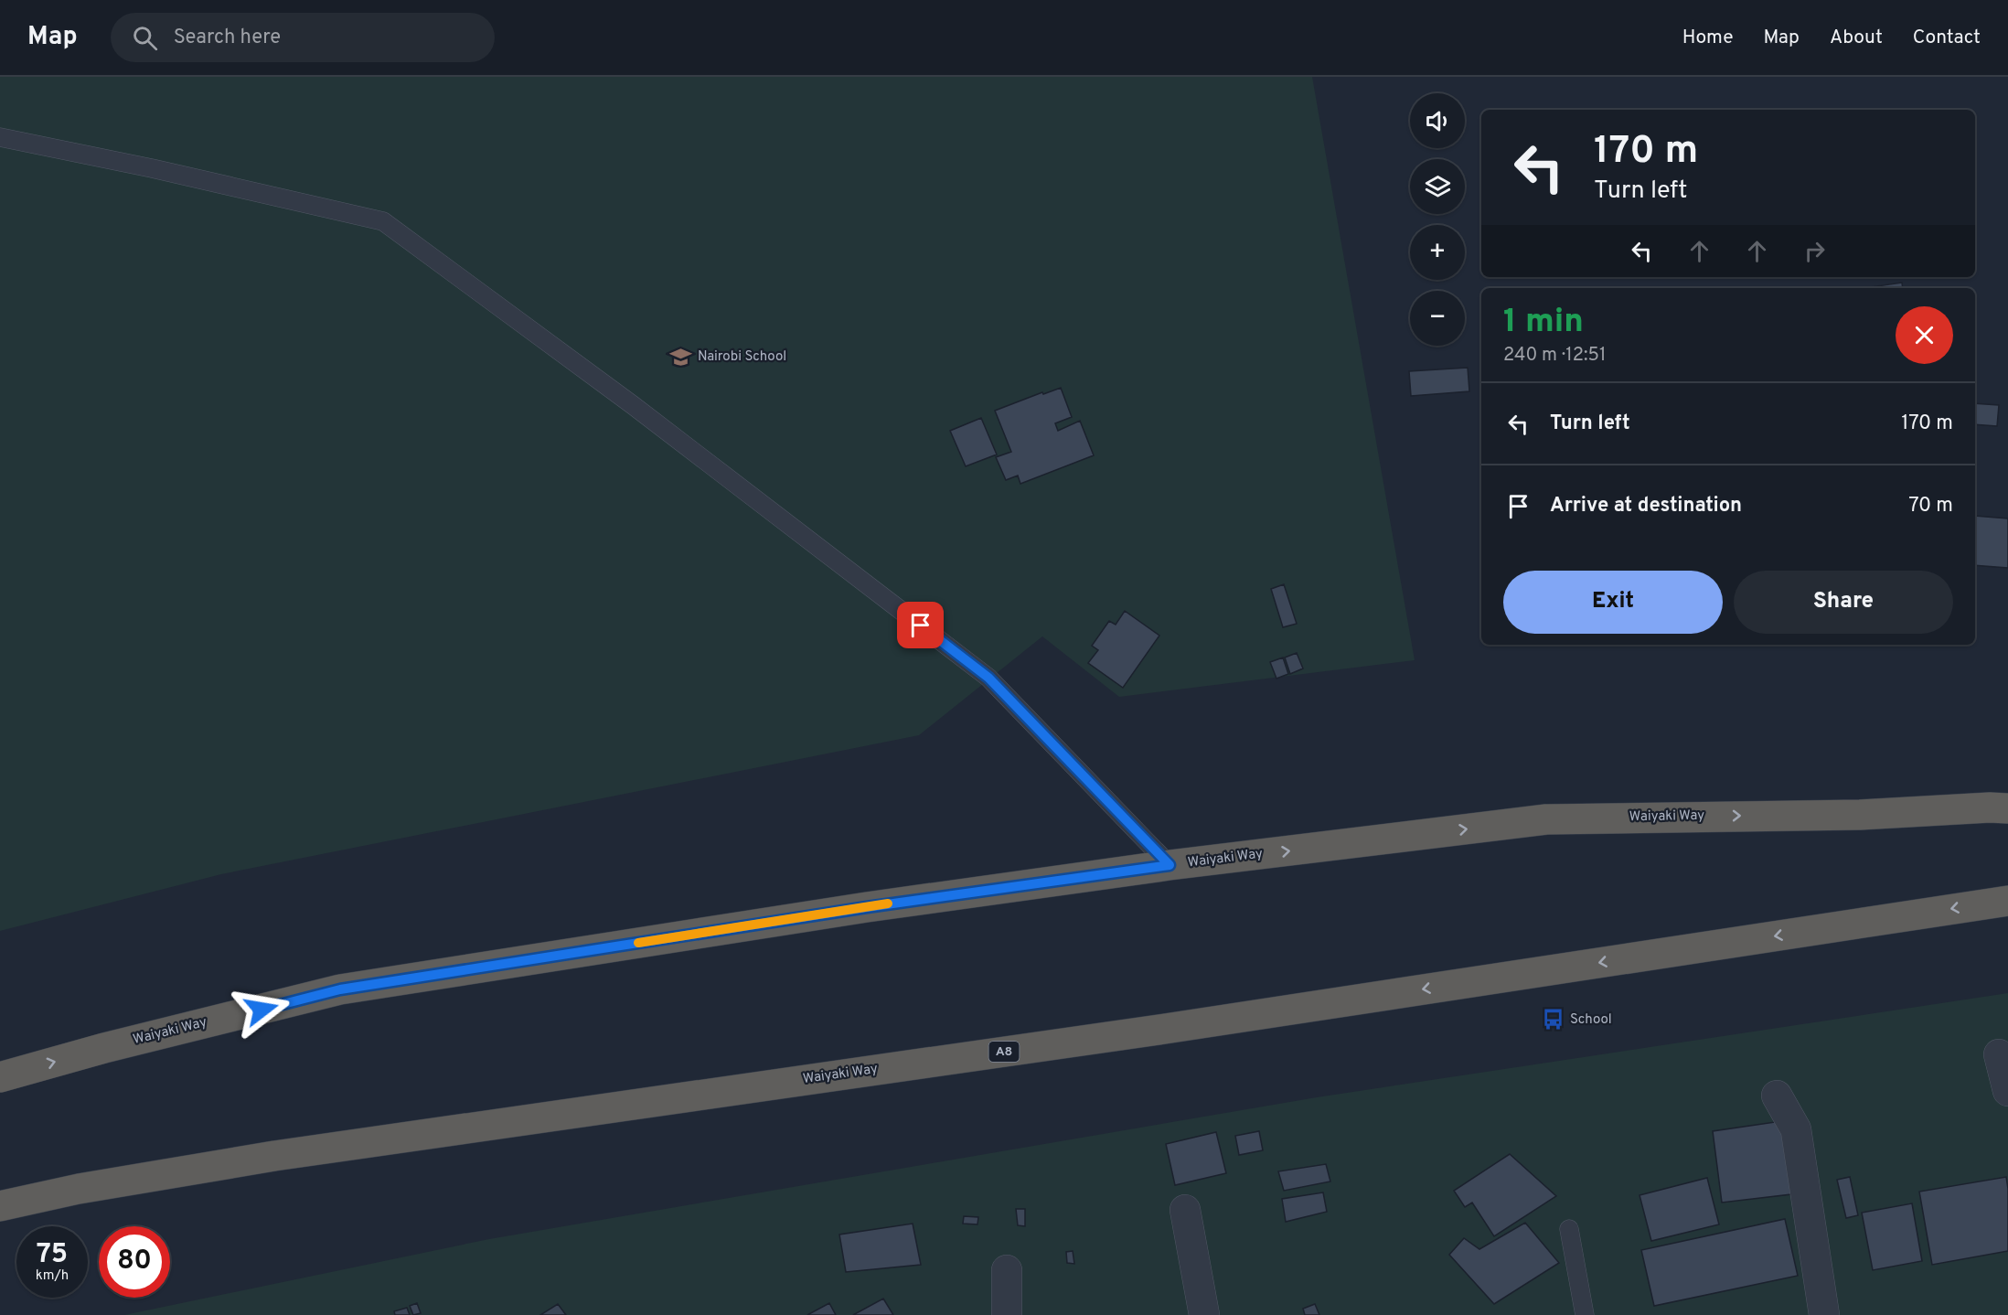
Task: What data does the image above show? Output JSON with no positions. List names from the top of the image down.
{
  "streets": {
    "highway": ["Waiyaki Way", "A8"]
  },
  "places": {
    "school or university": ["Nairobi School"],
    "bus stop": ["School"]
  },
  "page": {
    "header": "Map",
    "search": "Search here",
    "nav": [
      "Home",
      "Map",
      "About",
      "Contact"
    ],
    "map_buttons": ["+", "−"],
    "turn": ["170 m", "Turn left"],
    "heading": ["1 min", "240 m · 12:51"],
    "list": [
      {
        "name": "Turn left",
        "value": "170 m"
      },
      {
        "name": "Arrive at destination",
        "value": "70 m"
      }
    ],
    "buttons": ["Exit", "Share"],
    "speed": "75 km/h",
    "limit": "80"
  }
}
